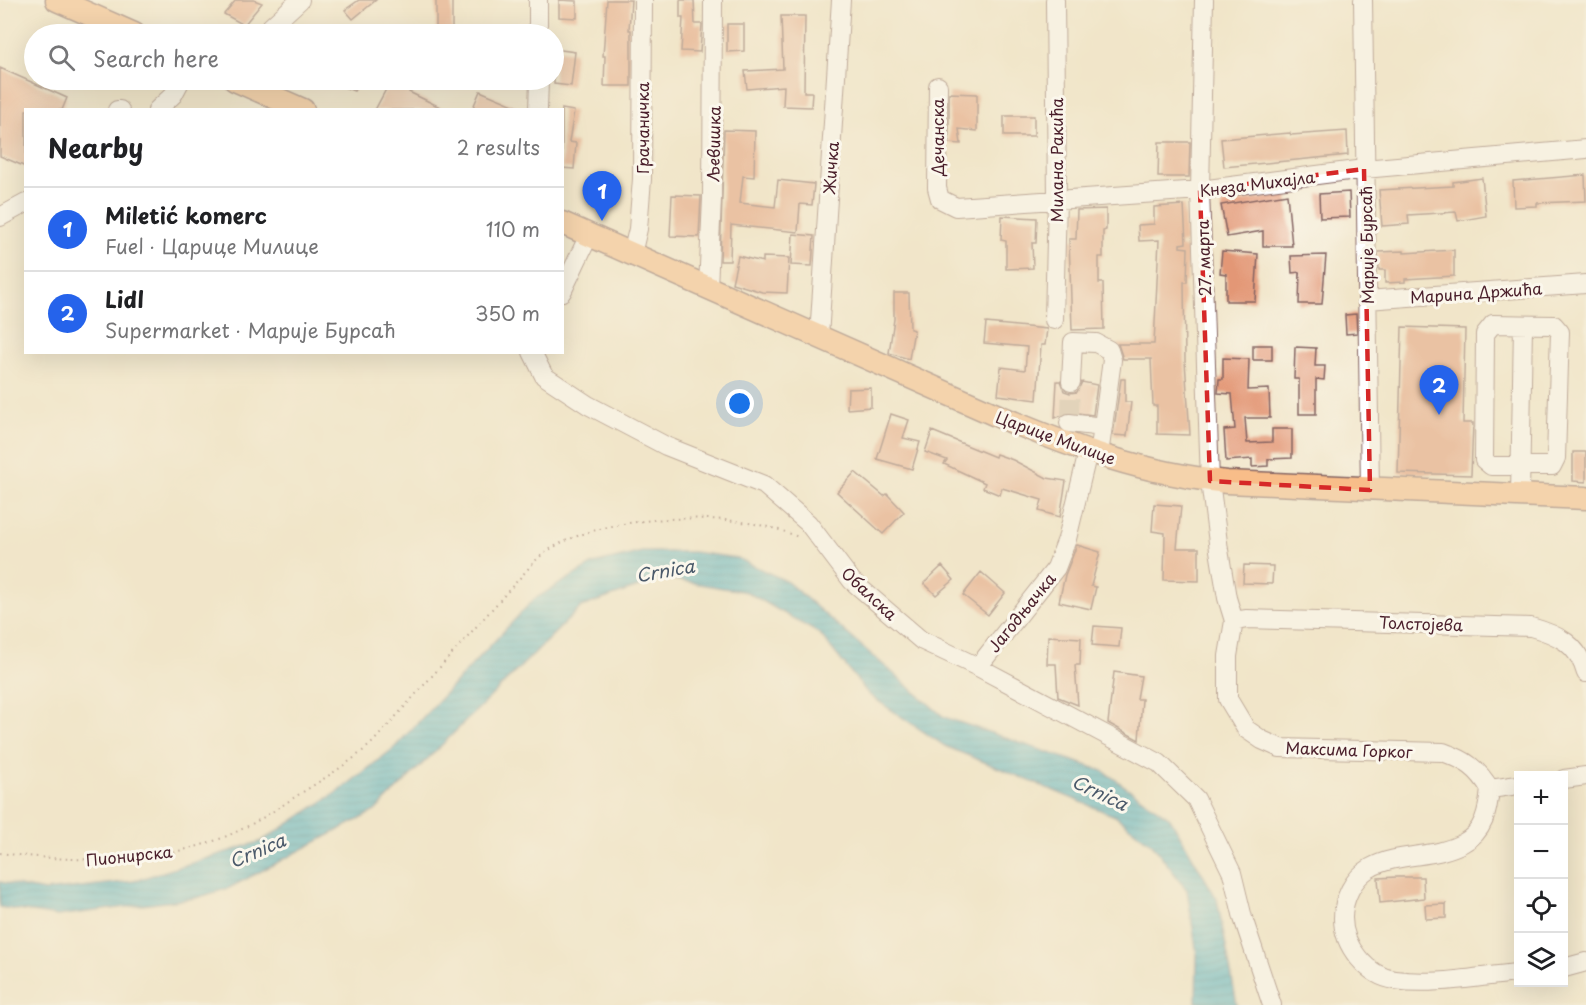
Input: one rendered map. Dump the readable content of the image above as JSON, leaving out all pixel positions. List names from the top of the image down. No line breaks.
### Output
{"streets":{"main road":["Царице Милице"],"street":["Грачаничка","Дечанска","Љевишка","Милана Ракића","Жичка","Кнеза Михајла","Марије Бурсаћ","27. марта","Марина Држића","Обалска","Јагодњачка","Толстојева","Максима Горког"],"path":["Пионирска"]},"crossings":[["Грачаничка","Царице Милице"],["Дечанска","Кнеза Михајла"],["Љевишка","Царице Милице"],["Милана Ракића","Кнеза Михајла"],["Жичка","Царице Милице"],["Кнеза Михајла","Марије Бурсаћ"],["Кнеза Михајла","27. марта"],["Марије Бурсаћ","Марина Држића"],["Марије Бурсаћ","Царице Милице"],["27. марта","Царице Милице"],["27. марта","Максима Горког"],["Царице Милице","Јагодњачка"],["Царице Милице","Максима Горког"],["Обалска","Јагодњачка"],["Обалска","Пионирска"],["Толстојева","Максима Горког"]],"water":["Crnica"],"page":{"search":"Search here","heading":["Nearby","2 results"],"pins":["1","2"],"list":[{"mark":"1","name":"Miletić komerc","note":"Fuel · Царице Милице","value":"110 m"},{"mark":"2","name":"Lidl","note":"Supermarket · Марије Бурсаћ","value":"350 m"}],"map_buttons":["+","−"]}}
